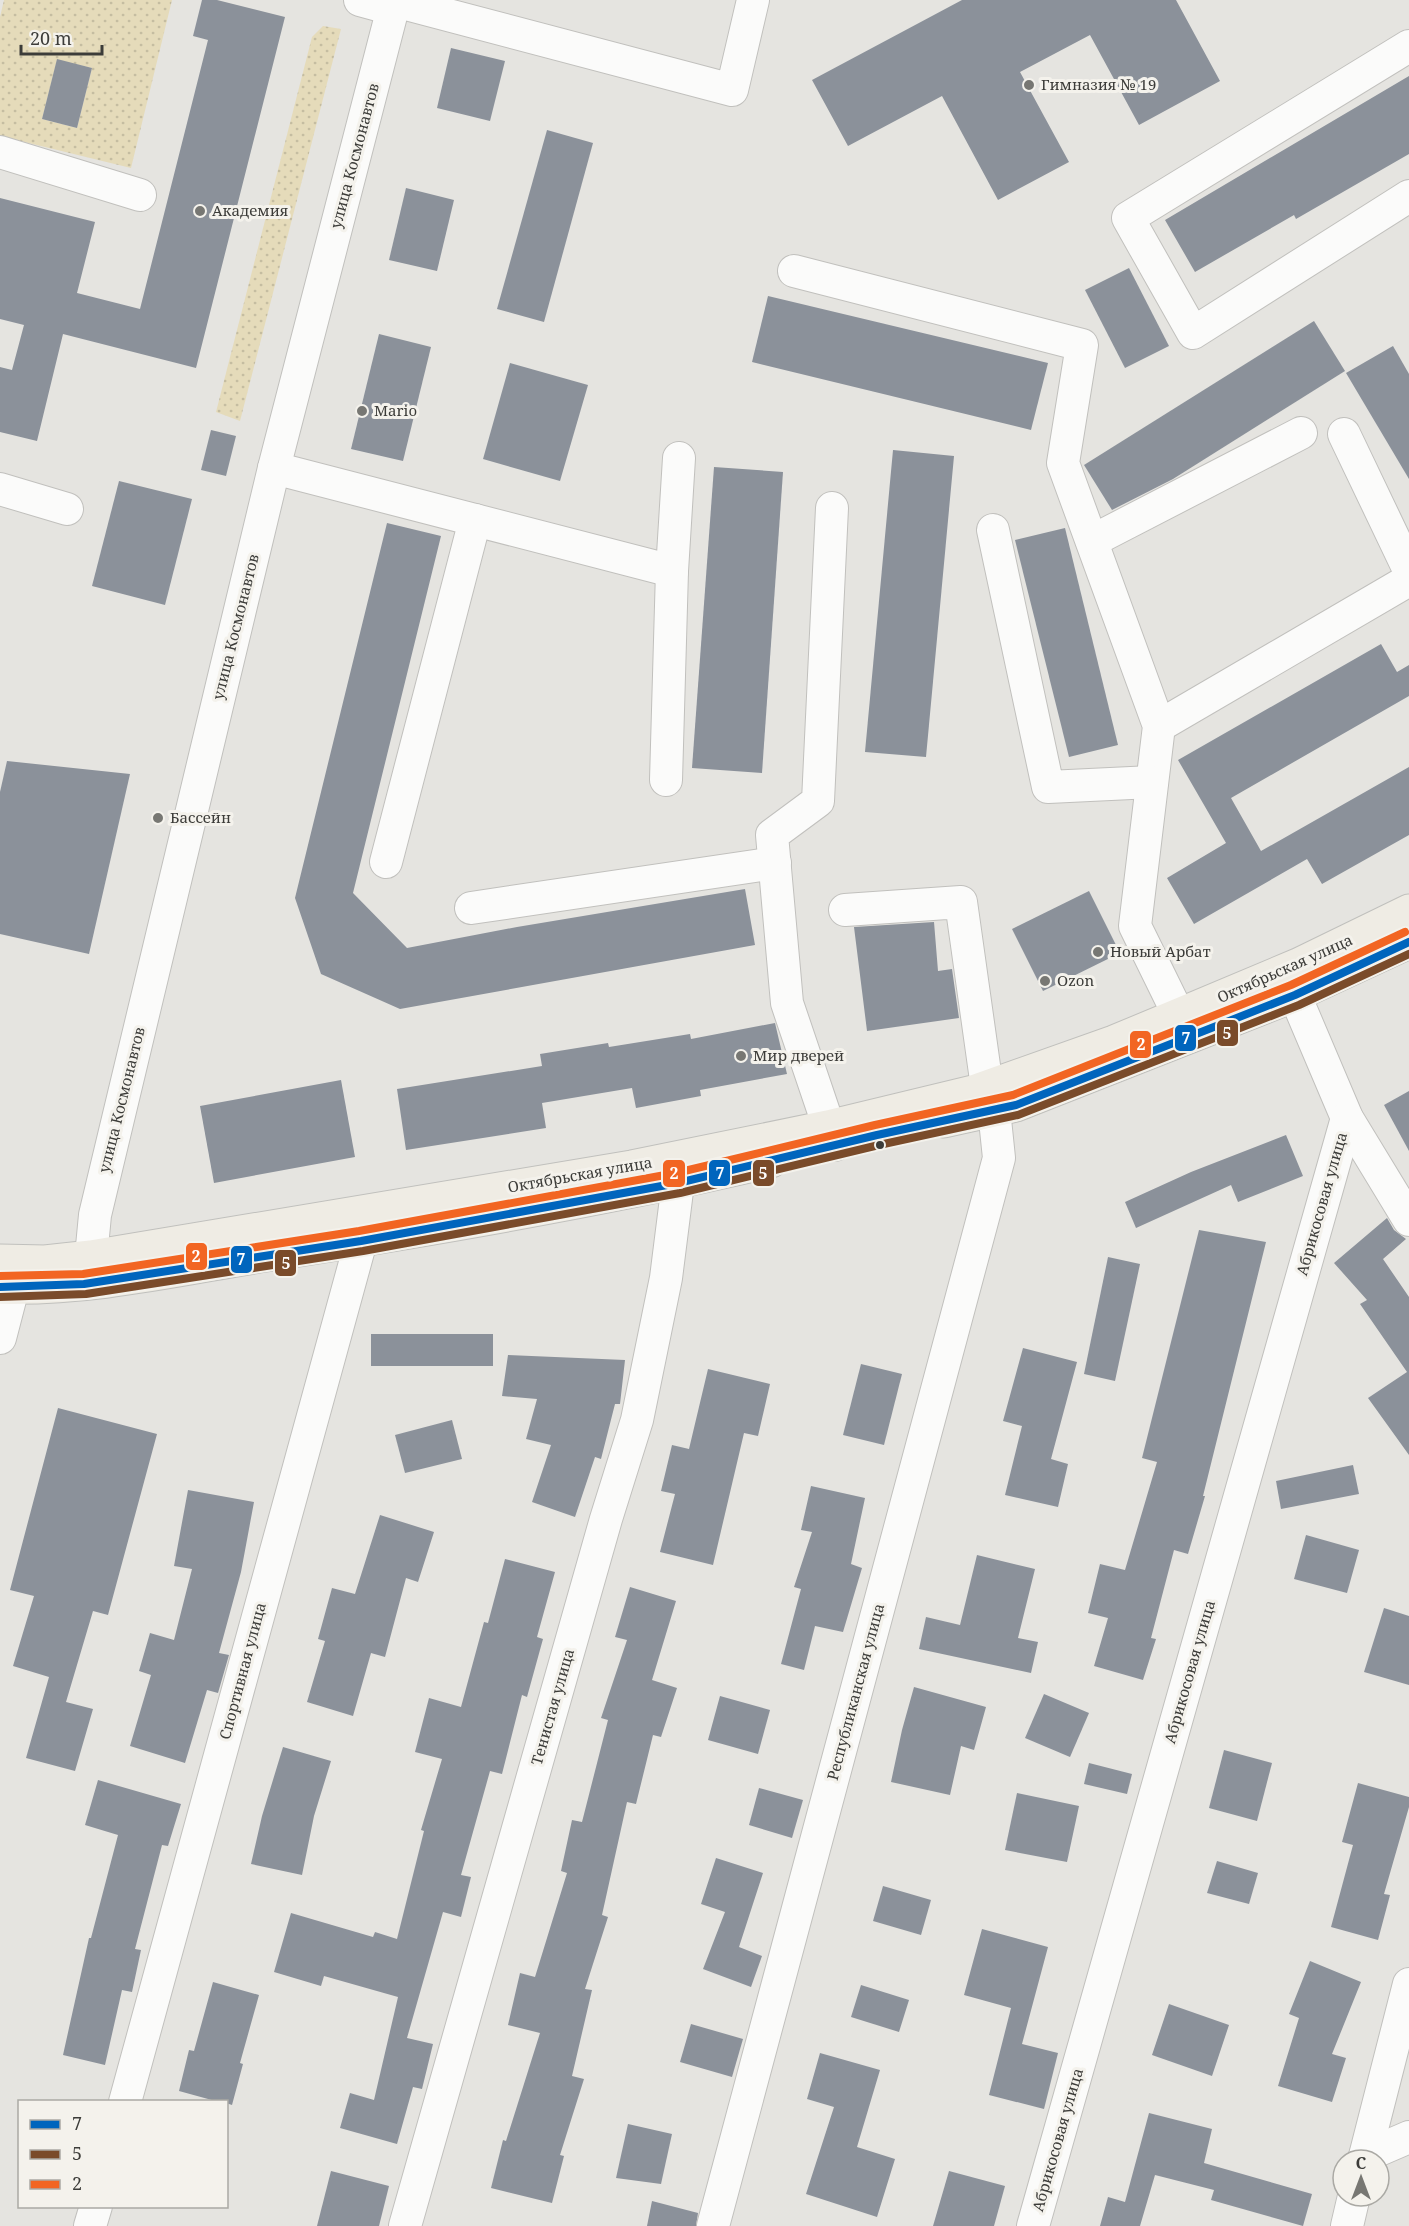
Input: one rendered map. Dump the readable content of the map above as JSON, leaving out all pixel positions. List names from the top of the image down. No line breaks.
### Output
{"streets":{"main road":["Октябрьская улица"],"street":["улица Космонавтов","Абрикосовая улица","Спортивная улица","Республиканская улица","Тенистая улица"]},"crossings":[["улица Космонавтов","Октябрьская улица"],["Октябрьская улица","Спортивная улица"],["Октябрьская улица","Республиканская улица"],["Октябрьская улица","Тенистая улица"]],"places":["Гимназия № 19","Академия","Mario","Бассейн","Новый Арбат","Ozon","Мир дверей"],"lines":["transit line 2","transit line 7","transit line 5"],"legend":["7","5","2"],"scale_bar":"20 m","north":"top"}
